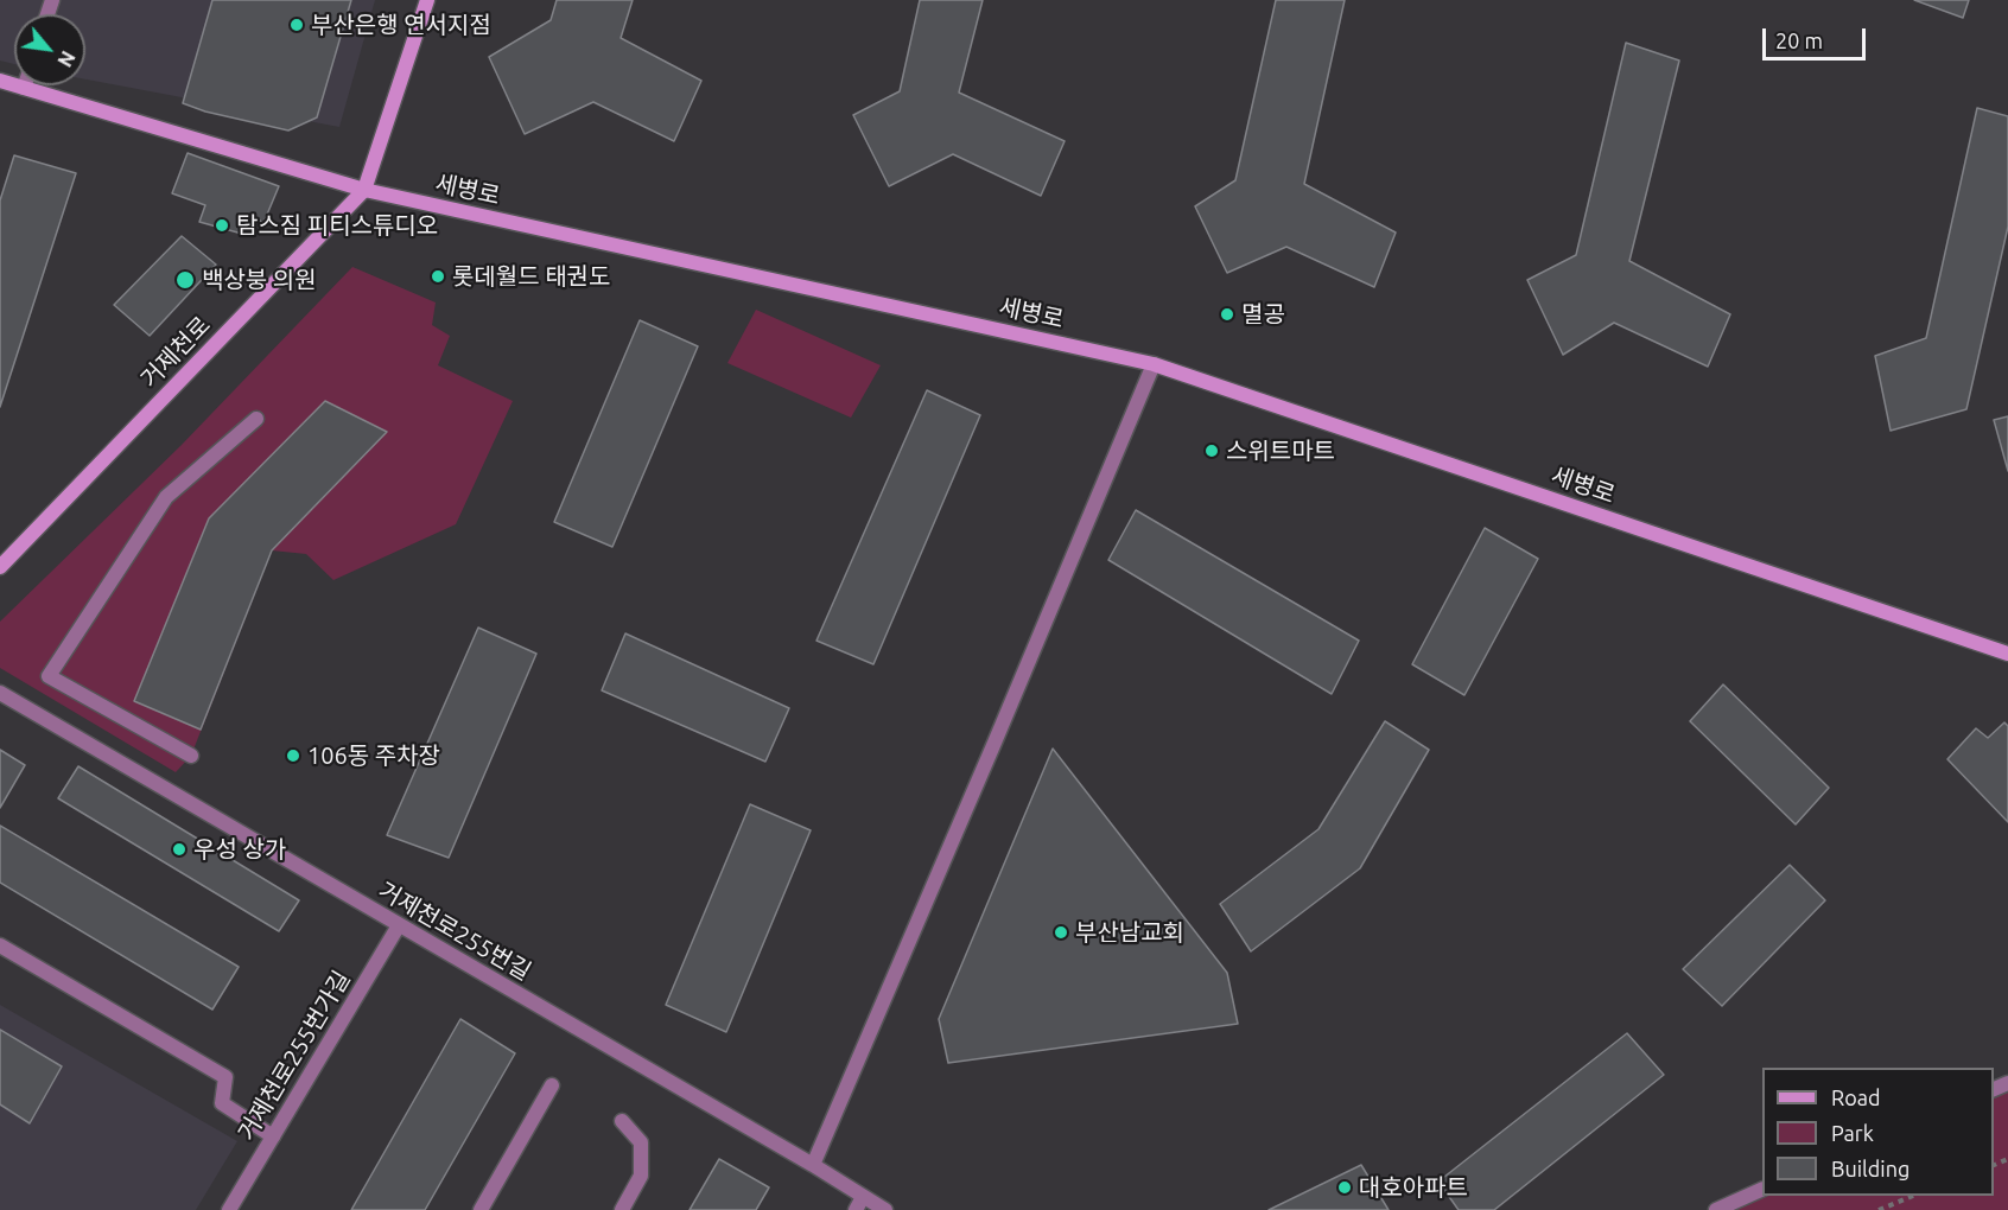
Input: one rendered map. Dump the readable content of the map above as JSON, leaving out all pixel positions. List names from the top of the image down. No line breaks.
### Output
{"streets":{"main road":["세병로","거제천로"],"street":["거제천로255번길","거제천로255번가길"]},"crossings":[["세병로","거제천로"],["거제천로255번길","거제천로255번가길"]],"places":["부산은행 연서지점","탐스짐 피티스튜디오","롯데월드 태권도","백상붕 의원","멸공","스위트마트","106동 주차장","우성 상가","부산남교회","대호아파트"],"legend":["Road","Park","Building"],"scale_bar":"20 m","north":"bottom right"}
